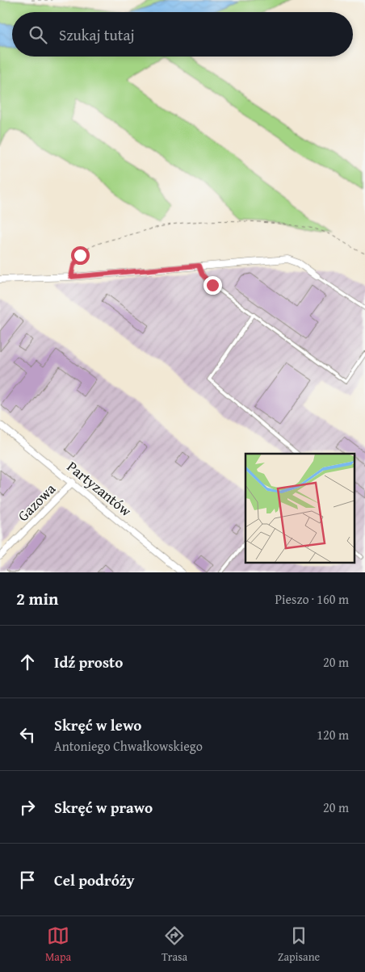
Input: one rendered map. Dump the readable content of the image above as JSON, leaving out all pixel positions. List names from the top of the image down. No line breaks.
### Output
{"streets":{"street":["Partyzantów","Gazowa"]},"crossings":[["Partyzantów","Gazowa"]],"page":{"search":"Szukaj tutaj","heading":["2 min","Pieszo · 160 m"],"list":[["Idź prosto","20 m"],["Skręć w lewo","Antoniego Chwałkowskiego","120 m"],["Skręć w prawo","20 m"],"Cel podróży"],"nav":["Mapa","Trasa","Zapisane"]}}
